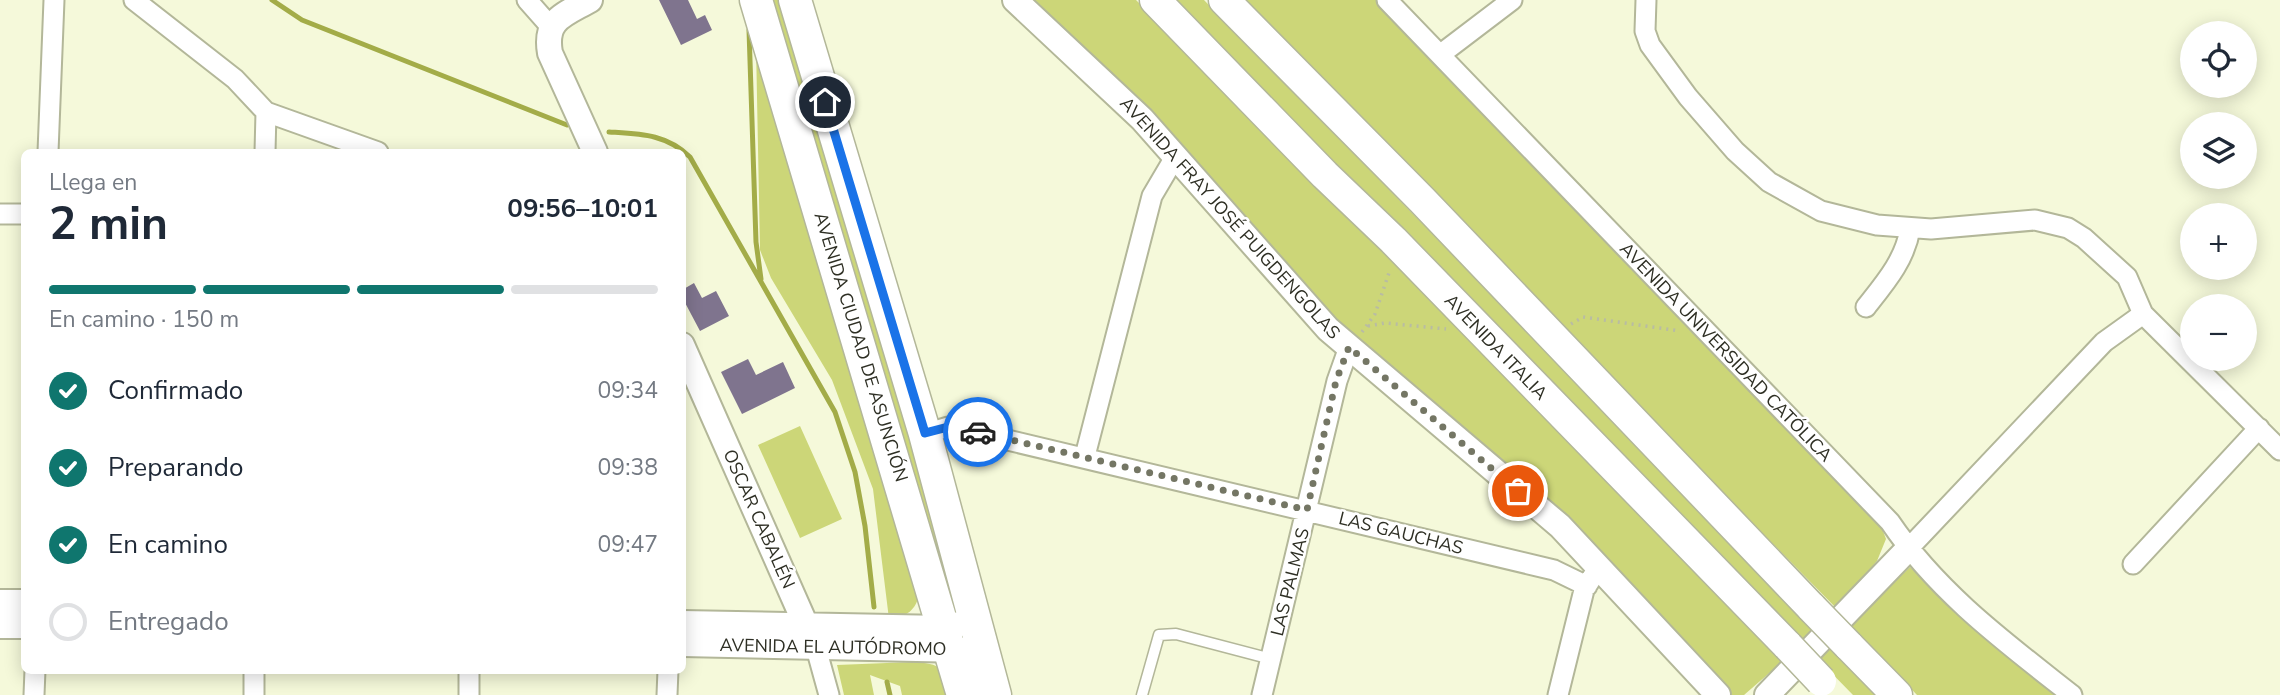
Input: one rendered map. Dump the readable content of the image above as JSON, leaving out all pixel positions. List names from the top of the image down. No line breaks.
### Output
{"streets":{"highway":["AVENIDA CIUDAD DE ASUNCIÓN"],"main road":["AVENIDA ITALIA"],"street":["AVENIDA FRAY JOSÉ PUIGDENGOLAS","AVENIDA UNIVERSIDAD CATÓLICA","OSCAR CABALÉN","LAS GAUCHAS","LAS PALMAS","AVENIDA EL AUTÓDROMO"]},"crossings":[["AVENIDA FRAY JOSÉ PUIGDENGOLAS","LAS GAUCHAS"],["AVENIDA FRAY JOSÉ PUIGDENGOLAS","LAS PALMAS"],["AVENIDA CIUDAD DE ASUNCIÓN","LAS GAUCHAS"],["AVENIDA CIUDAD DE ASUNCIÓN","AVENIDA EL AUTÓDROMO"],["OSCAR CABALÉN","AVENIDA EL AUTÓDROMO"],["LAS GAUCHAS","LAS PALMAS"]],"page":{"map_buttons":["+","−"],"heading":["2 min","Llega en","09:56–10:01"],"bar":"En camino · 150 m","list":[["Confirmado","09:34"],["Preparando","09:38"],["En camino","09:47"],"Entregado"]}}
